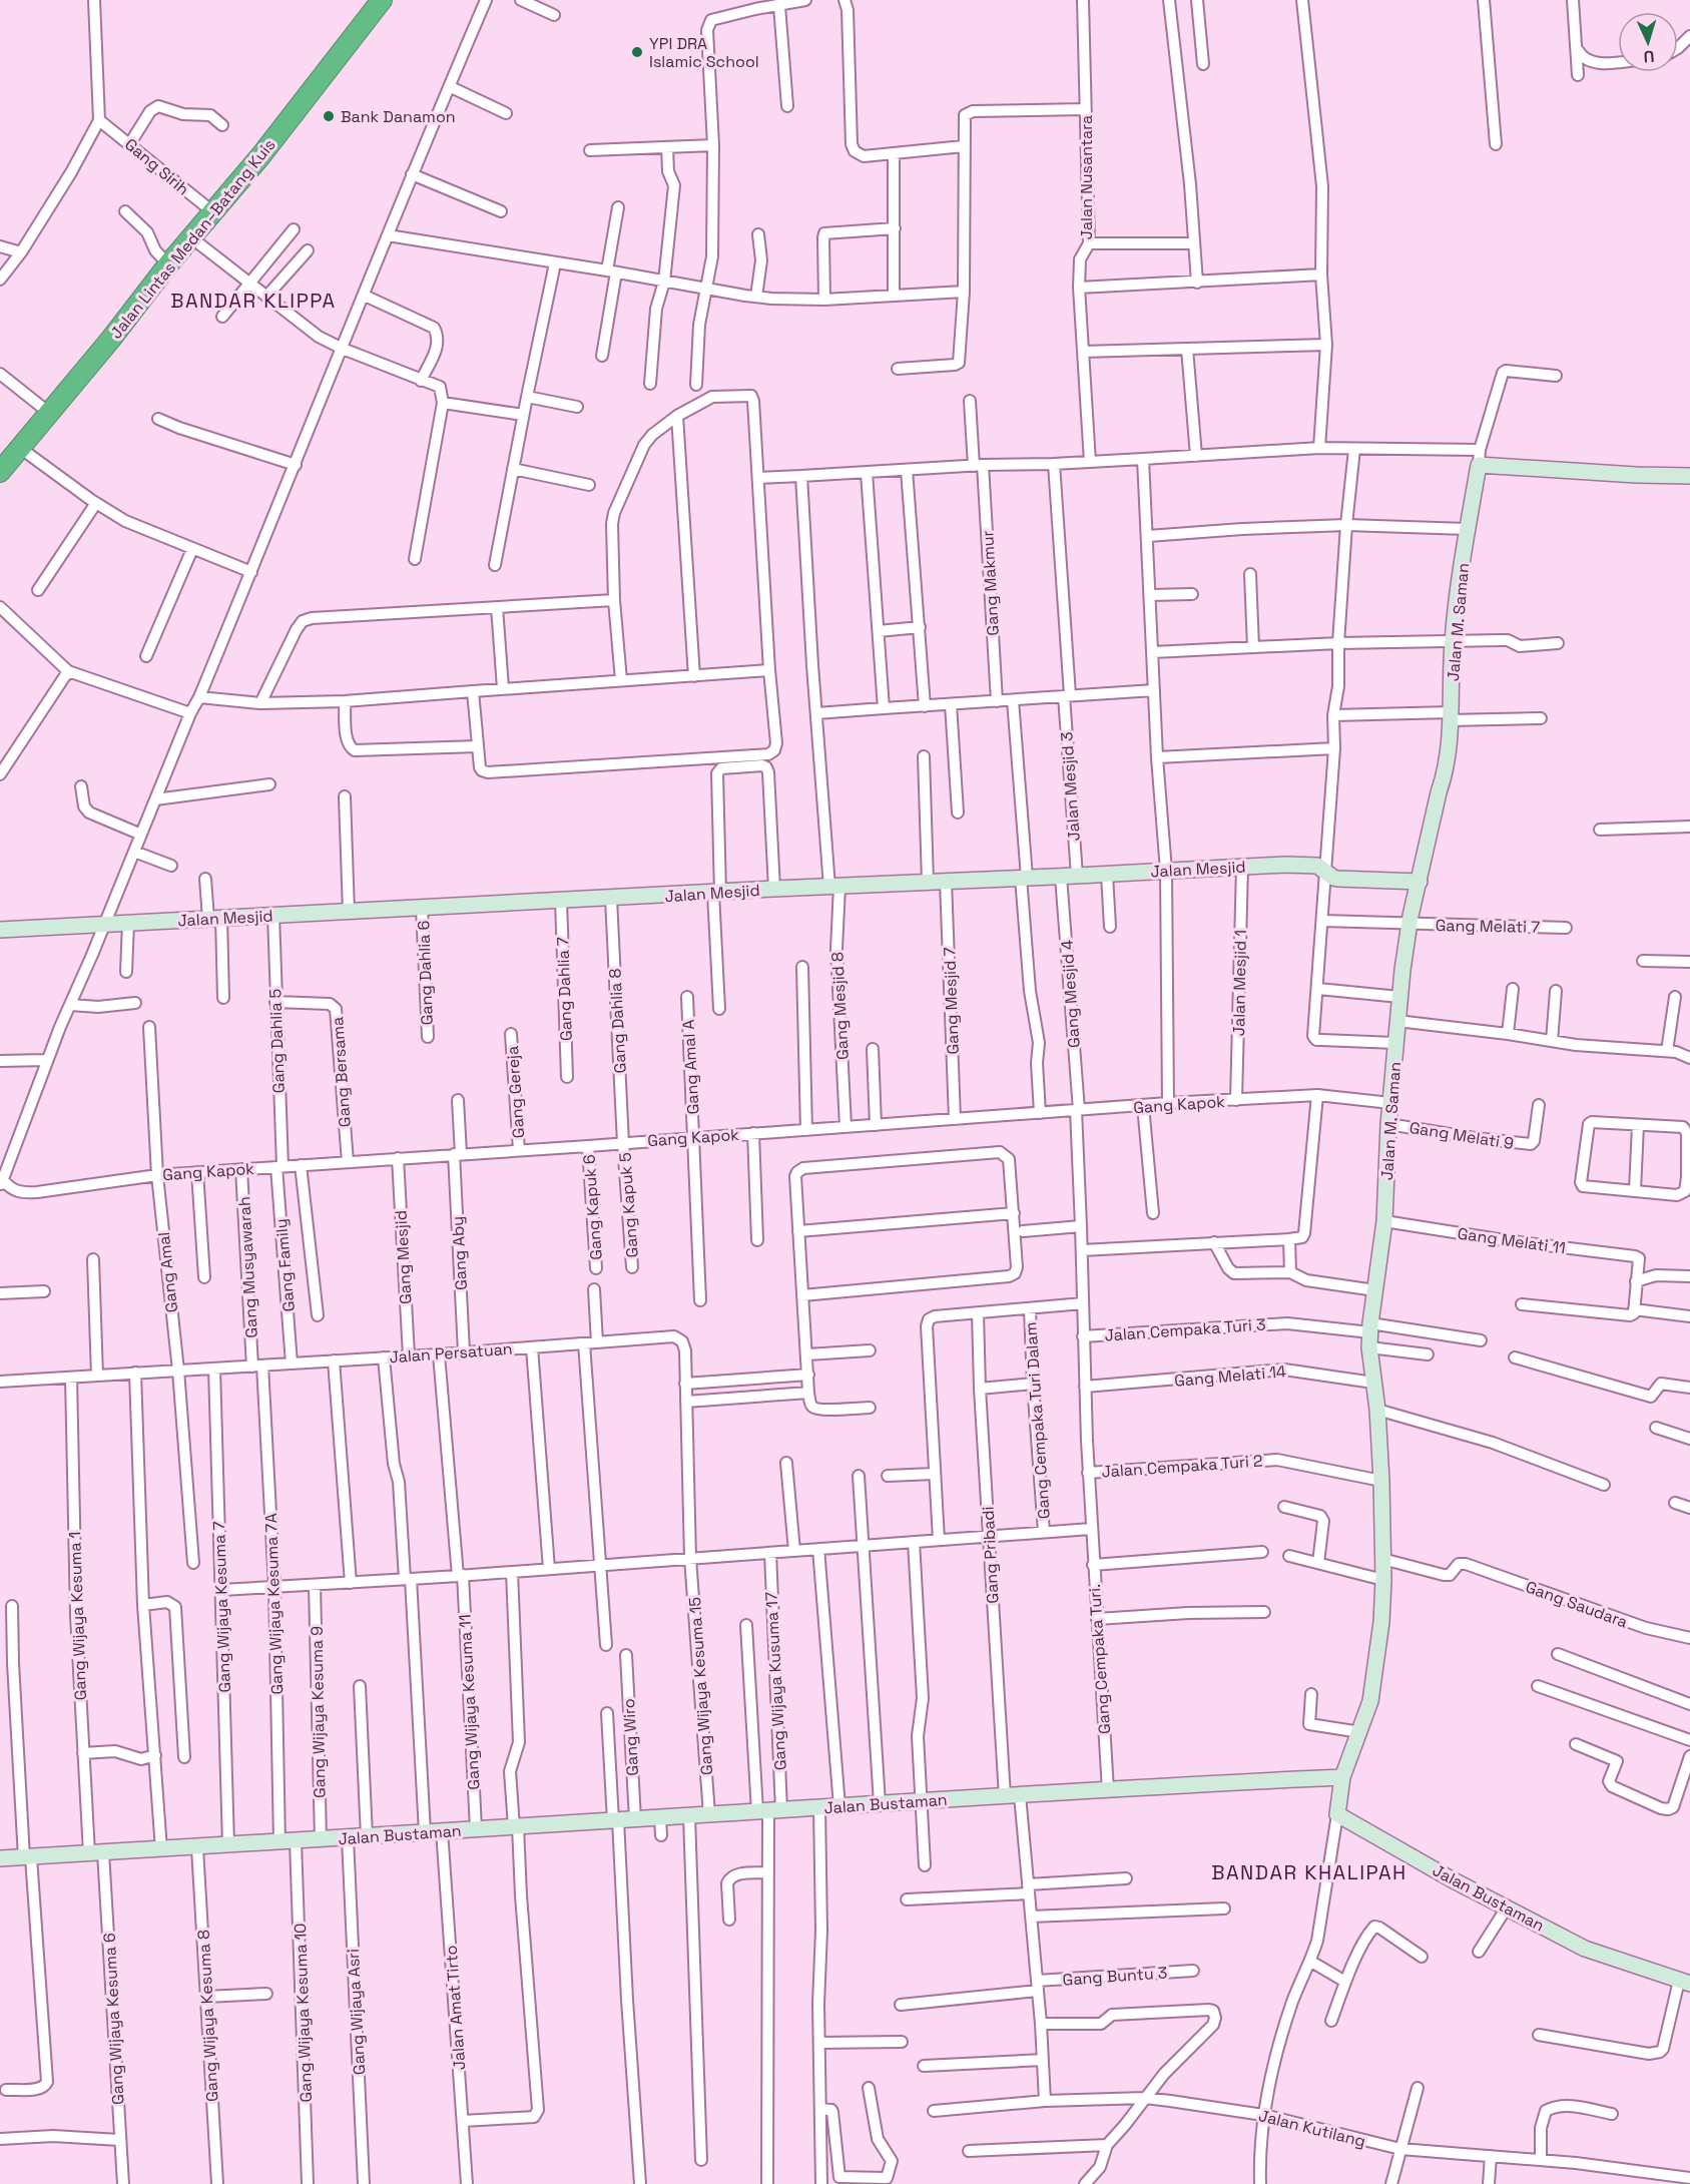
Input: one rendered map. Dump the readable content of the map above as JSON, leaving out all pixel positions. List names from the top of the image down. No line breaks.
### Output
{"streets":{"highway":["Jalan Lintas Medan–Batang Kuis"],"street":["Gang Sirih","Jalan Nusantara","Gang Makmur","Jalan M. Saman","Jalan Mesjid 3","Jalan Mesjid","Gang Melati 7","Gang Dahlia 6","Jalan Mesjid 1","Gang Dahlia 7","Gang Mesjid 4","Gang Mesjid 7","Gang Mesjid 8","Gang Dahlia 8","Gang Dahlia 5","Gang Amal A","Gang Bersama","Gang Gereja","Gang Kapok","Gang Melati 9","Gang Kapuk 5","Gang Kapuk 6","Gang Melati 11","Gang Aby","Gang Mesjid","Gang Family","Gang Musyawarah","Gang Amal","Jalan Cempaka Turi 3","Jalan Persatuan","Gang Melati 14","Gang Cempaka Turi Dalam","Jalan Cempaka Turi 2","Gang Pribadi","Gang Wijaya Kesuma 7A","Gang Saudara","Gang Wijaya Kesuma 7","Gang Wijaya Kesuma 1","Gang Cempaka Turi.","Gang Wijaya Kusuma 17","Gang Wijaya Kesuma 15","Gang Wijaya Kesuma 11","Gang Wijaya Kesuma 9","Gang Wiro","Jalan Bustaman","Gang Buntu 3","Jalan Amat Tirto","Gang Wijaya Asri","Gang Wijaya Kesuma 10","Gang Wijaya Kesuma 8","Gang Wijaya Kesuma 6","Jalan Kutilang"]},"crossings":[["Gang Sirih","Jalan Lintas Medan–Batang Kuis"],["Jalan M. Saman","Jalan Mesjid"],["Jalan M. Saman","Gang Melati 7"],["Jalan M. Saman","Gang Kapok"],["Jalan M. Saman","Gang Melati 9"],["Jalan M. Saman","Gang Melati 11"],["Jalan M. Saman","Jalan Cempaka Turi 3"],["Jalan M. Saman","Gang Melati 14"],["Jalan M. Saman","Jalan Cempaka Turi 2"],["Jalan M. Saman","Gang Saudara"],["Jalan M. Saman","Jalan Bustaman"],["Jalan Mesjid 3","Jalan Mesjid"],["Jalan Mesjid 3","Gang Mesjid 4"],["Jalan Mesjid","Gang Dahlia 6"],["Jalan Mesjid","Jalan Mesjid 1"],["Jalan Mesjid","Gang Dahlia 7"],["Jalan Mesjid","Gang Mesjid 4"],["Jalan Mesjid","Gang Mesjid 7"],["Jalan Mesjid","Gang Mesjid 8"],["Jalan Mesjid","Gang Dahlia 8"],["Jalan Mesjid","Gang Dahlia 5"],["Jalan Mesjid 1","Gang Kapok"],["Gang Mesjid 4","Gang Kapok"],["Gang Mesjid 4","Gang Cempaka Turi."],["Gang Mesjid 7","Gang Kapok"],["Gang Mesjid 8","Gang Kapok"],["Gang Dahlia 8","Gang Kapok"],["Gang Dahlia 8","Gang Kapuk 5"],["Gang Dahlia 5","Gang Bersama"],["Gang Dahlia 5","Gang Kapok"],["Gang Dahlia 5","Gang Family"],["Gang Amal A","Gang Kapok"],["Gang Bersama","Gang Kapok"],["Gang Gereja","Gang Kapok"],["Gang Kapok","Gang Kapuk 5"],["Gang Kapok","Gang Kapuk 6"],["Gang Kapok","Gang Aby"],["Gang Kapok","Gang Mesjid"],["Gang Kapok","Gang Family"],["Gang Kapok","Gang Musyawarah"],["Gang Kapok","Gang Amal"],["Gang Aby","Jalan Persatuan"],["Gang Mesjid","Jalan Persatuan"],["Gang Family","Jalan Persatuan"],["Gang Musyawarah","Jalan Persatuan"],["Gang Musyawarah","Gang Wijaya Kesuma 7A"],["Gang Amal","Jalan Persatuan"],["Jalan Cempaka Turi 3","Gang Cempaka Turi."],["Jalan Persatuan","Gang Wijaya Kesuma 7A"],["Jalan Persatuan","Gang Wijaya Kesuma 7"],["Jalan Persatuan","Gang Wijaya Kesuma 1"],["Jalan Persatuan","Gang Wijaya Kesuma 15"],["Jalan Persatuan","Gang Wijaya Kesuma 11"],["Gang Melati 14","Gang Cempaka Turi."],["Jalan Cempaka Turi 2","Gang Cempaka Turi."],["Gang Pribadi","Jalan Bustaman"],["Gang Pribadi","Gang Buntu 3"],["Gang Pribadi","Jalan Kutilang"],["Gang Wijaya Kesuma 7A","Jalan Bustaman"],["Gang Wijaya Kesuma 7","Jalan Bustaman"],["Gang Wijaya Kesuma 1","Jalan Bustaman"],["Gang Wijaya Kesuma 1","Gang Wijaya Kesuma 6"],["Gang Cempaka Turi.","Jalan Bustaman"],["Gang Wijaya Kusuma 17","Jalan Bustaman"],["Gang Wijaya Kesuma 15","Jalan Bustaman"],["Gang Wijaya Kesuma 11","Jalan Bustaman"],["Gang Wijaya Kesuma 9","Jalan Bustaman"],["Gang Wiro","Jalan Bustaman"],["Jalan Bustaman","Jalan Amat Tirto"],["Jalan Bustaman","Gang Wijaya Asri"],["Jalan Bustaman","Gang Wijaya Kesuma 10"],["Jalan Bustaman","Gang Wijaya Kesuma 8"],["Jalan Bustaman","Gang Wijaya Kesuma 6"]],"districts":["BANDAR KLIPPA","BANDAR KHALIPAH"],"places":["YPI DRA Islamic School","Bank Danamon"],"north":"bottom"}
